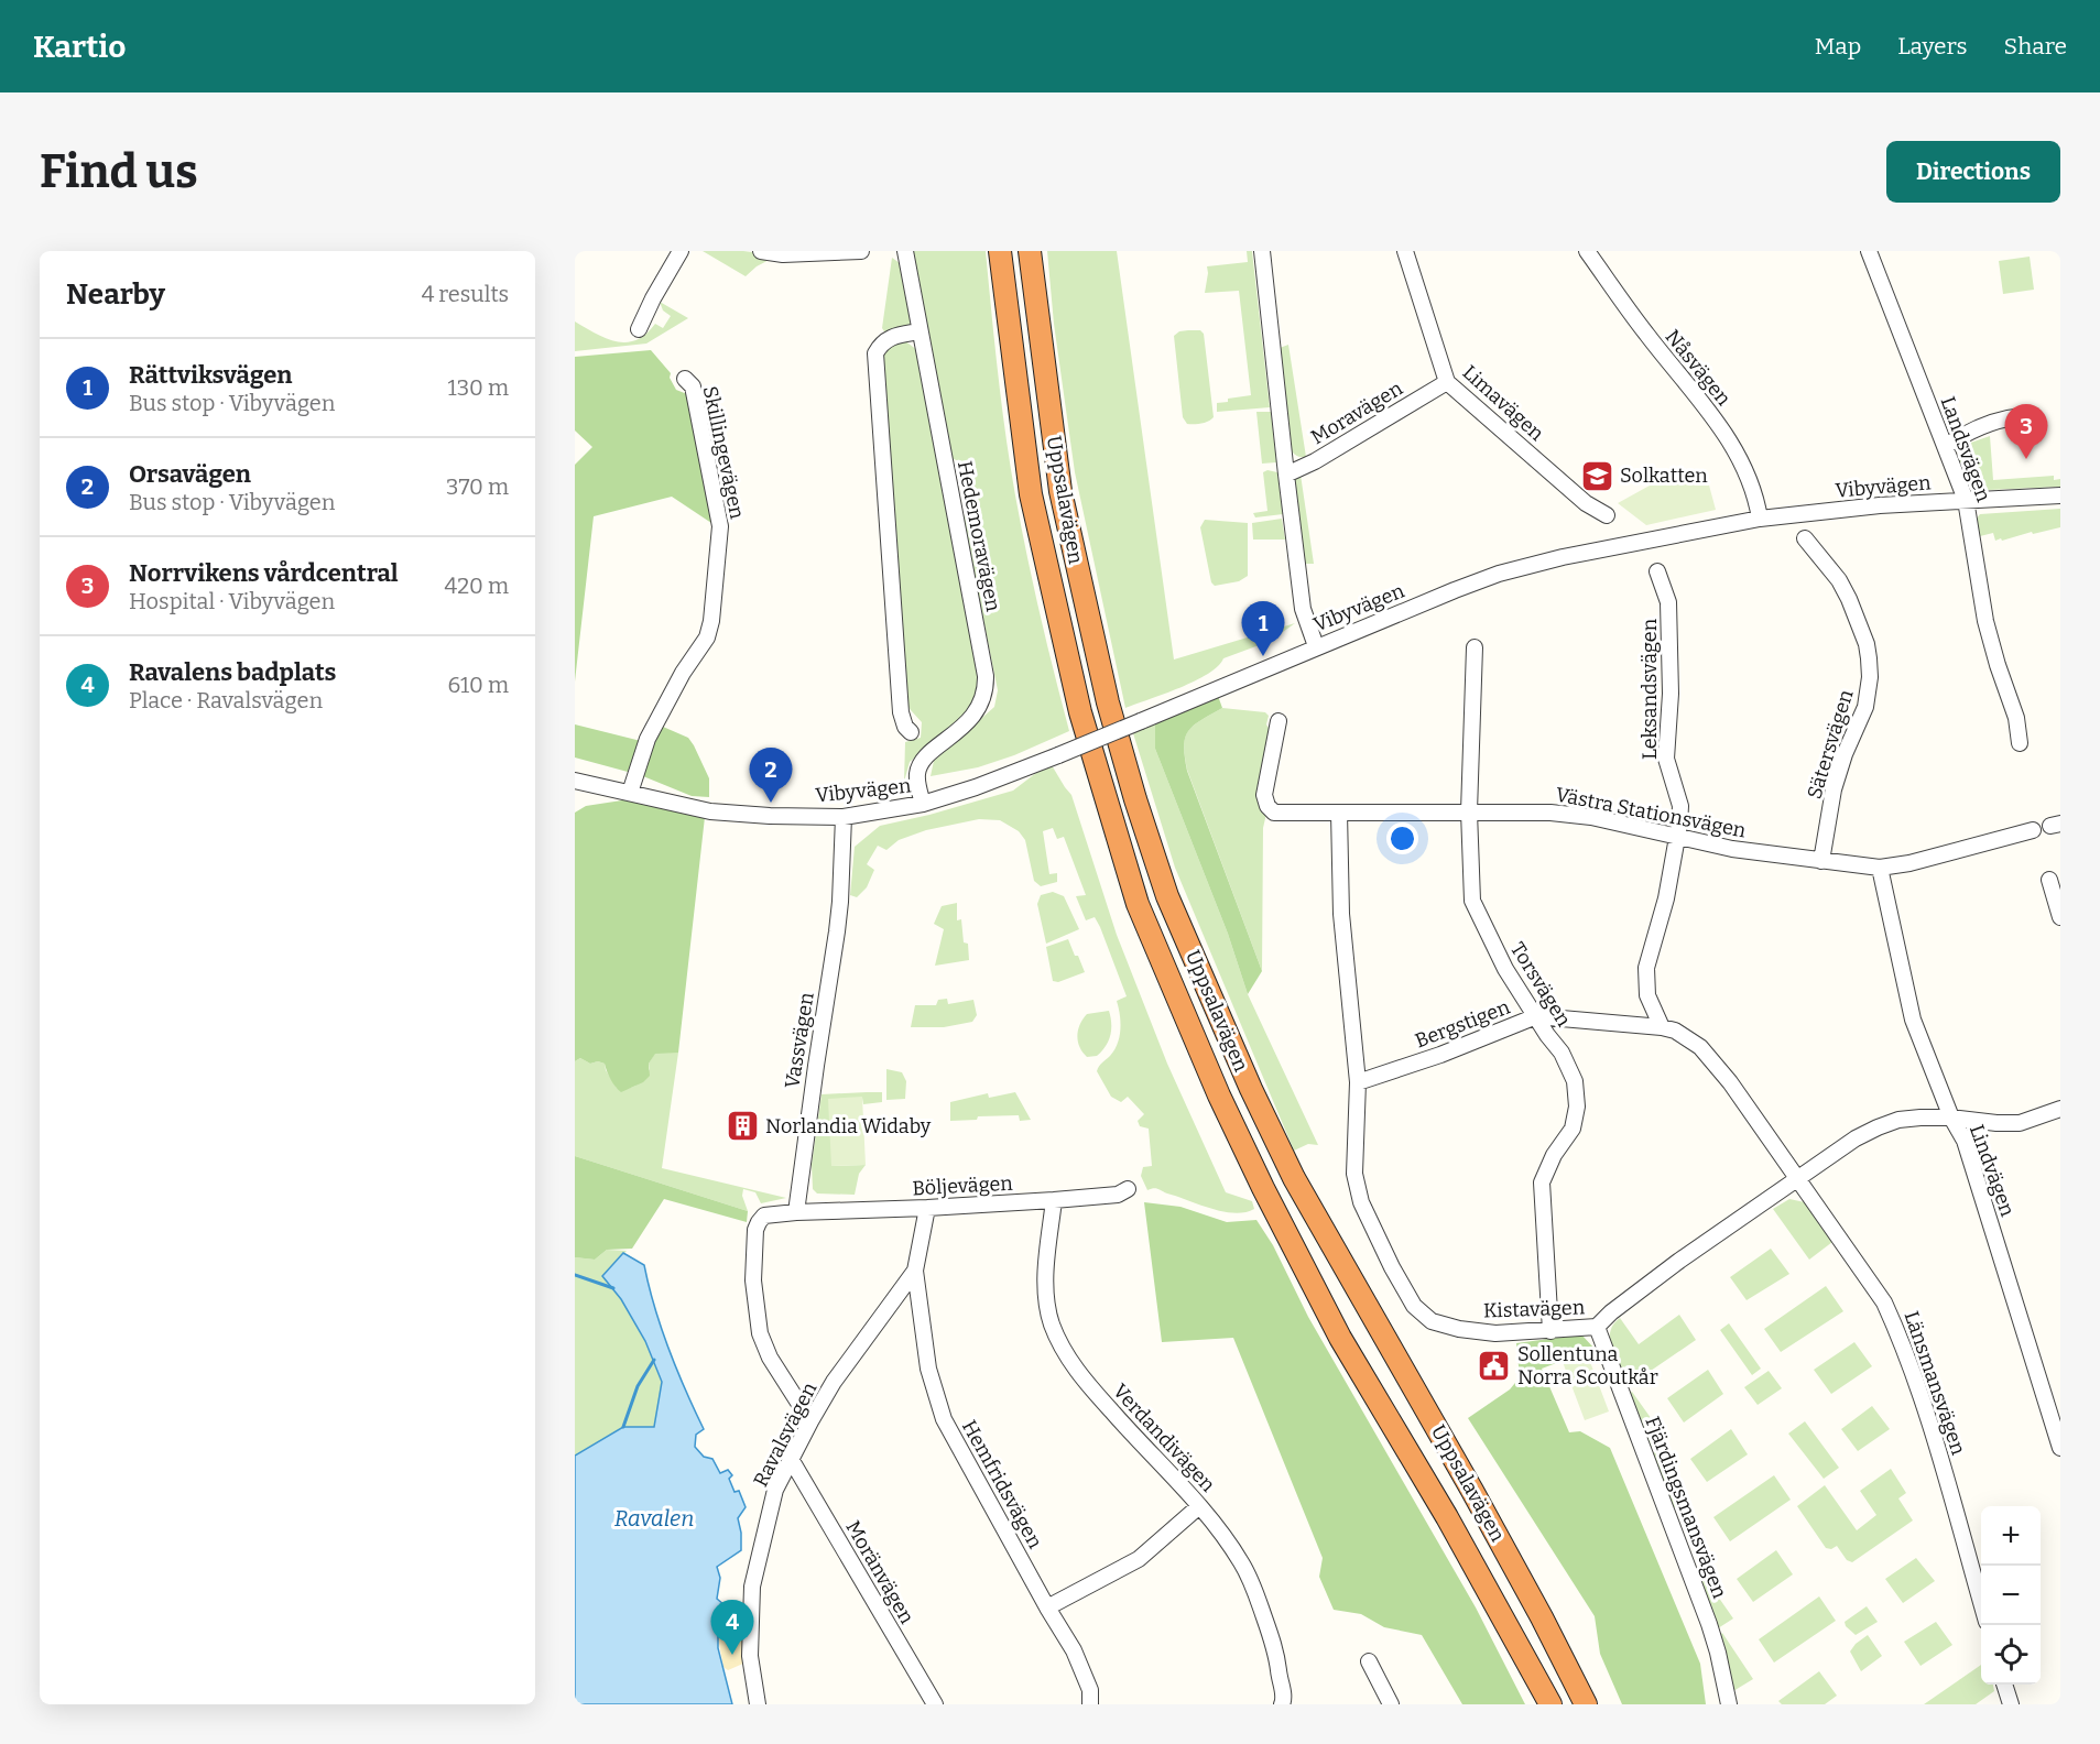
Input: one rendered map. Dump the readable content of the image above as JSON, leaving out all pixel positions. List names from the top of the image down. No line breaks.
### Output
{"streets":{"highway":["Uppsalavägen"],"street":["Nåsvägen","Limavägen","Moravägen","Landsvägen","Skillingevägen","Vibyvägen","Hedemoravägen","Leksandsvägen","Sätersvägen","Västra Stationsvägen","Torsvägen","Bergstigen","Vassvägen","Lindvägen","Böljevägen","Kistavägen","Länsmansvägen","Ravalsvägen","Verdandivägen","Hemfridsvägen","Fjärdingsmansvägen","Moränvägen"]},"crossings":[["Nåsvägen","Vibyvägen"],["Limavägen","Moravägen"],["Landsvägen","Vibyvägen"],["Skillingevägen","Vibyvägen"],["Vibyvägen","Hedemoravägen"],["Vibyvägen","Vassvägen"],["Leksandsvägen","Västra Stationsvägen"],["Leksandsvägen","Bergstigen"],["Sätersvägen","Västra Stationsvägen"],["Västra Stationsvägen","Torsvägen"],["Västra Stationsvägen","Lindvägen"],["Västra Stationsvägen","Kistavägen"],["Torsvägen","Bergstigen"],["Torsvägen","Kistavägen"],["Bergstigen","Kistavägen"],["Vassvägen","Böljevägen"],["Lindvägen","Kistavägen"],["Böljevägen","Ravalsvägen"],["Böljevägen","Verdandivägen"],["Kistavägen","Länsmansvägen"],["Kistavägen","Fjärdingsmansvägen"],["Ravalsvägen","Hemfridsvägen"],["Ravalsvägen","Moränvägen"]],"water":["Ravalen"],"places":{"school or university":["Solkatten"],"building":["Norlandia Widaby"],"public building":["Sollentuna Norra Scoutkår"]},"page":{"header":"Kartio","nav":["Map","Layers","Share"],"buttons":"Directions","title":"Find us","heading":["Nearby","4 results"],"list":[{"mark":"1","name":"Rättviksvägen","note":"Bus stop · Vibyvägen","value":"130 m"},{"mark":"2","name":"Orsavägen","note":"Bus stop · Vibyvägen","value":"370 m"},{"mark":"3","name":"Norrvikens vårdcentral","note":"Hospital · Vibyvägen","value":"420 m"},{"mark":"4","name":"Ravalens badplats","note":"Place · Ravalsvägen","value":"610 m"}],"pins":["3","1","2","4"],"map_buttons":["+","−"]}}
